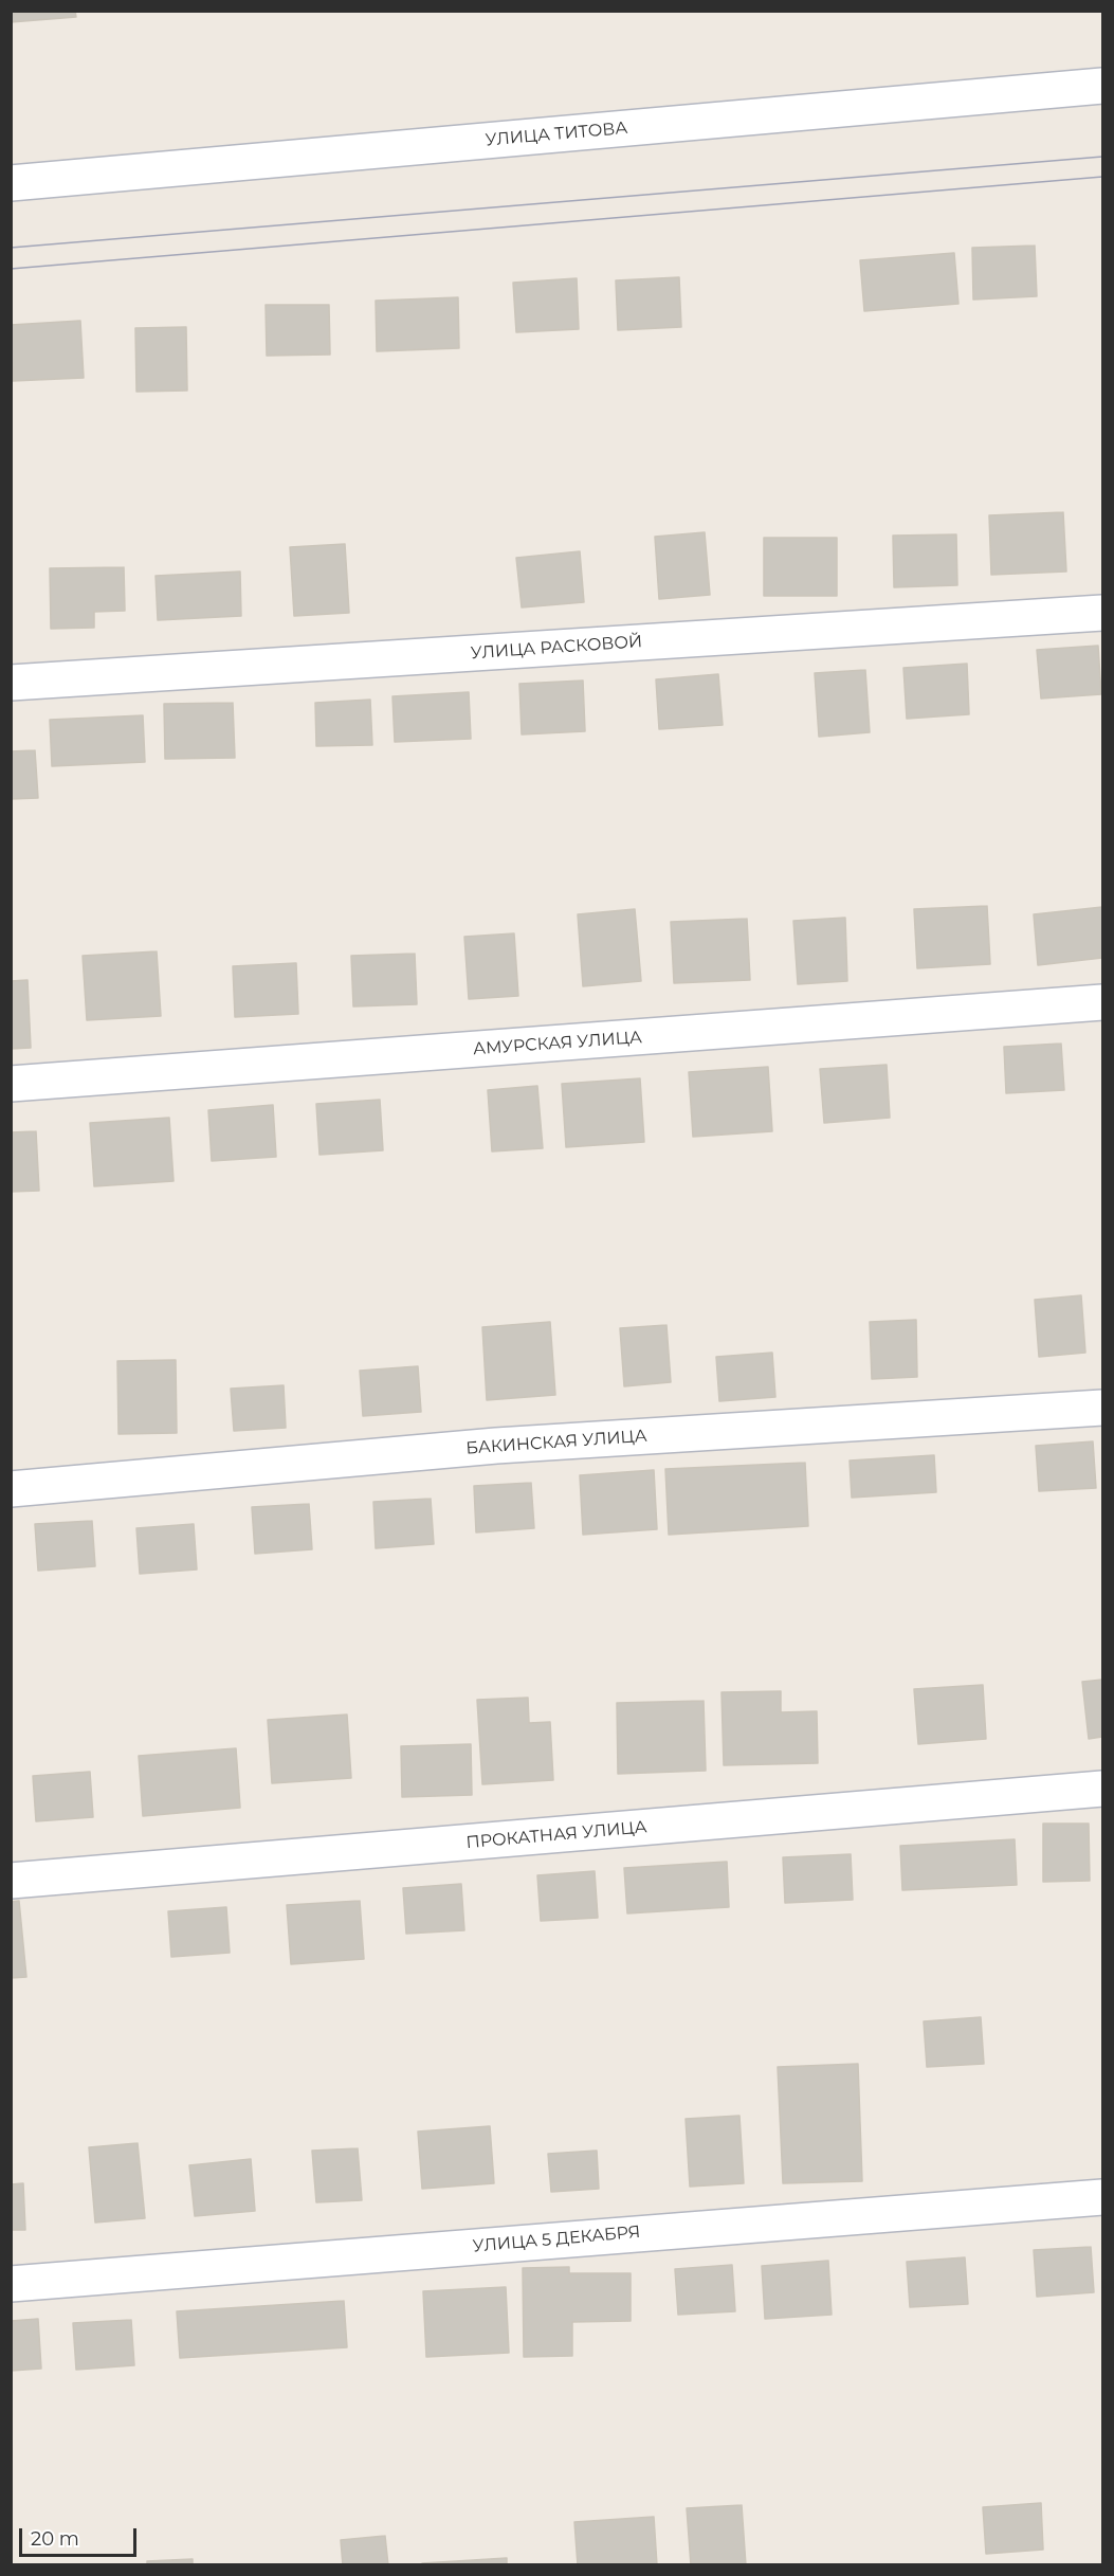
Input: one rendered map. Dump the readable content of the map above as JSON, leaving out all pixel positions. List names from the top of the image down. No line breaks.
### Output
{"streets":{"street":["УЛИЦА ТИТОВА","УЛИЦА РАСКОВОЙ","АМУРСКАЯ УЛИЦА","БАКИНСКАЯ УЛИЦА","ПРОКАТНАЯ УЛИЦА","УЛИЦА 5 ДЕКАБРЯ"]},"scale_bar":"20 m"}
